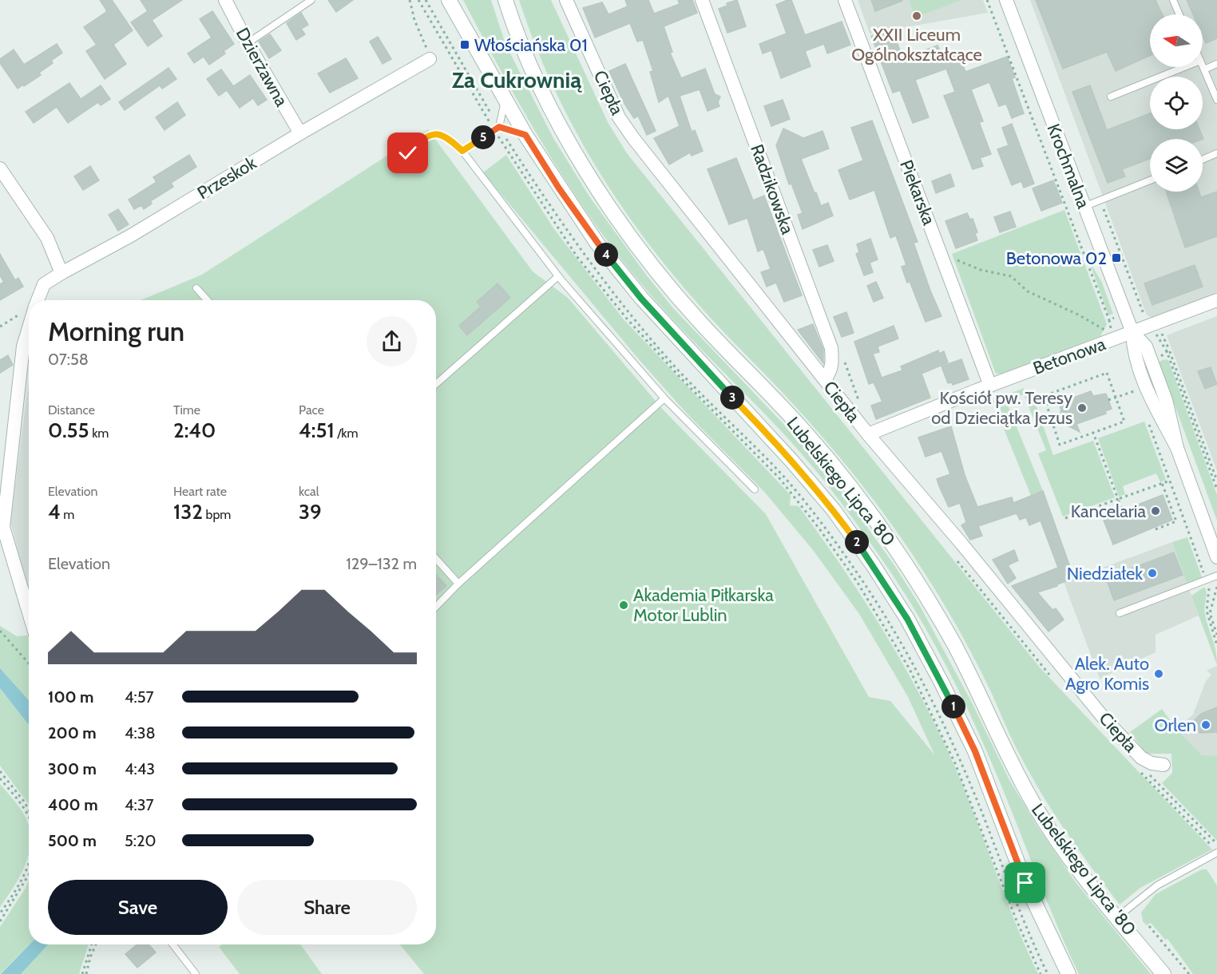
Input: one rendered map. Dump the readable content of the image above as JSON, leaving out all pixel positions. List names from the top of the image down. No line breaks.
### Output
{"streets":{"main road":["Lubelskiego Lipca '80"],"street":["Dzierżawna","Ciepła","Krochmalna","Przeskok","Radzikowska","Piekarska","Betonowa"]},"crossings":[["Dzierżawna","Przeskok"],["Ciepła","Radzikowska"],["Ciepła","Betonowa"],["Krochmalna","Betonowa"],["Piekarska","Betonowa"]],"districts":["Za Cukrownią"],"places":{"other":["XXII Liceum Ogólnokształcące","Kościół pw. Teresy od Dzieciątka Jezus","Kancelaria","Niedziałek","Akademia Piłkarska Motor Lublin","Alek. Auto Agro Komis","Orlen"],"transit":["Włościańska 01","Betonowa 02"]},"north":"left","page":{"pins":["5","4","3","2","1"],"heading":["Morning run","07:58"],"stats":[["Distance","0.55 km"],["Time","2:40"],["Pace","4:51 /km"],["Elevation","4 m"],["Heart rate","132 bpm"],["kcal","39"]],"chart":["Elevation","129–132 m"],"list":[{"name":"100 m","note":"4:57"},{"name":"200 m","note":"4:38"},{"name":"300 m","note":"4:43"},{"name":"400 m","note":"4:37"},{"name":"500 m","note":"5:20"}],"buttons":["Save","Share"]}}
